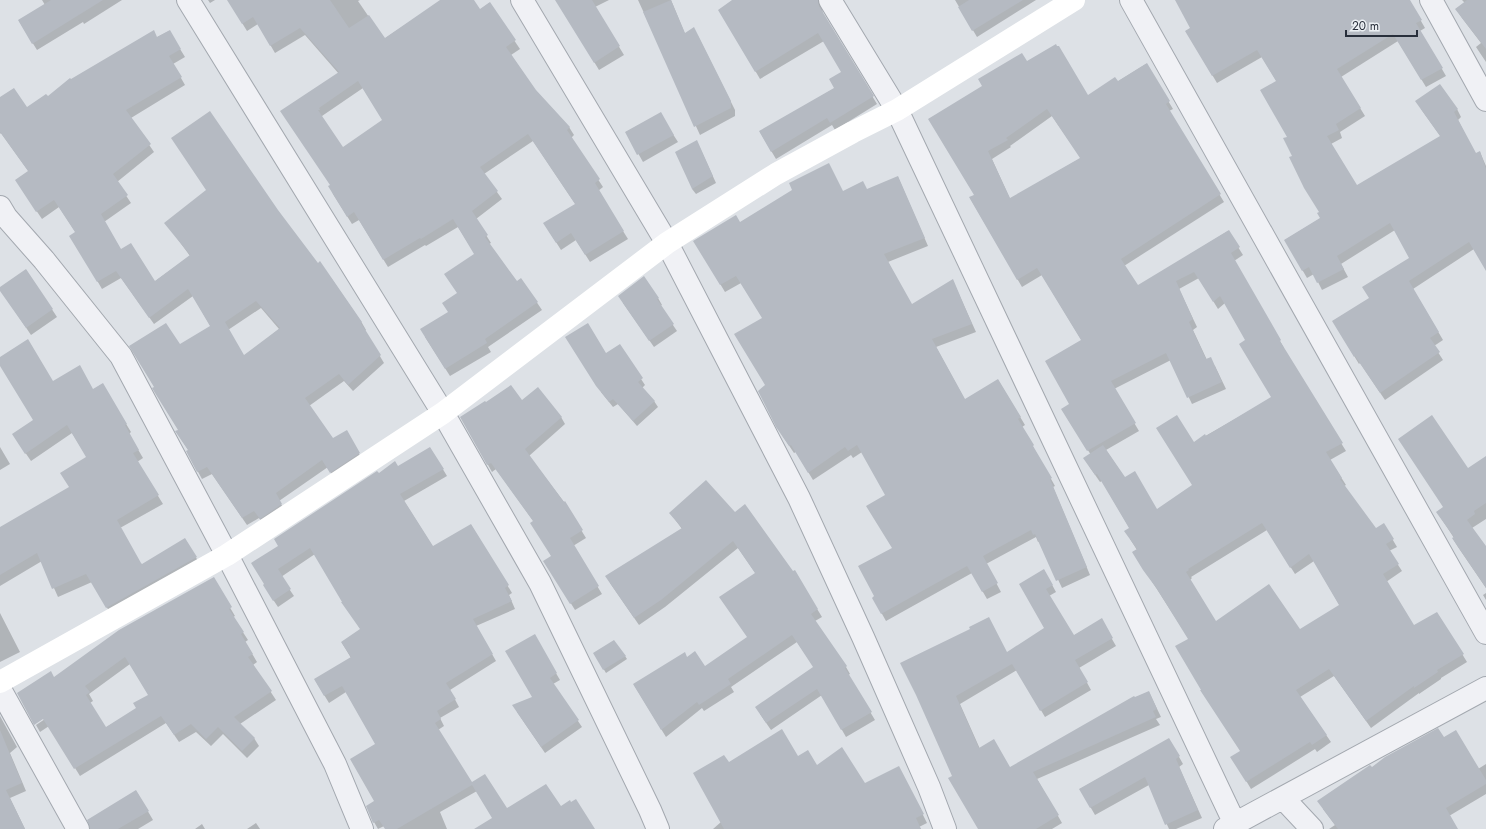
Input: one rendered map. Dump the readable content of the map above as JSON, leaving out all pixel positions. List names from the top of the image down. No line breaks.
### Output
{"scale_bar":"20 m"}
